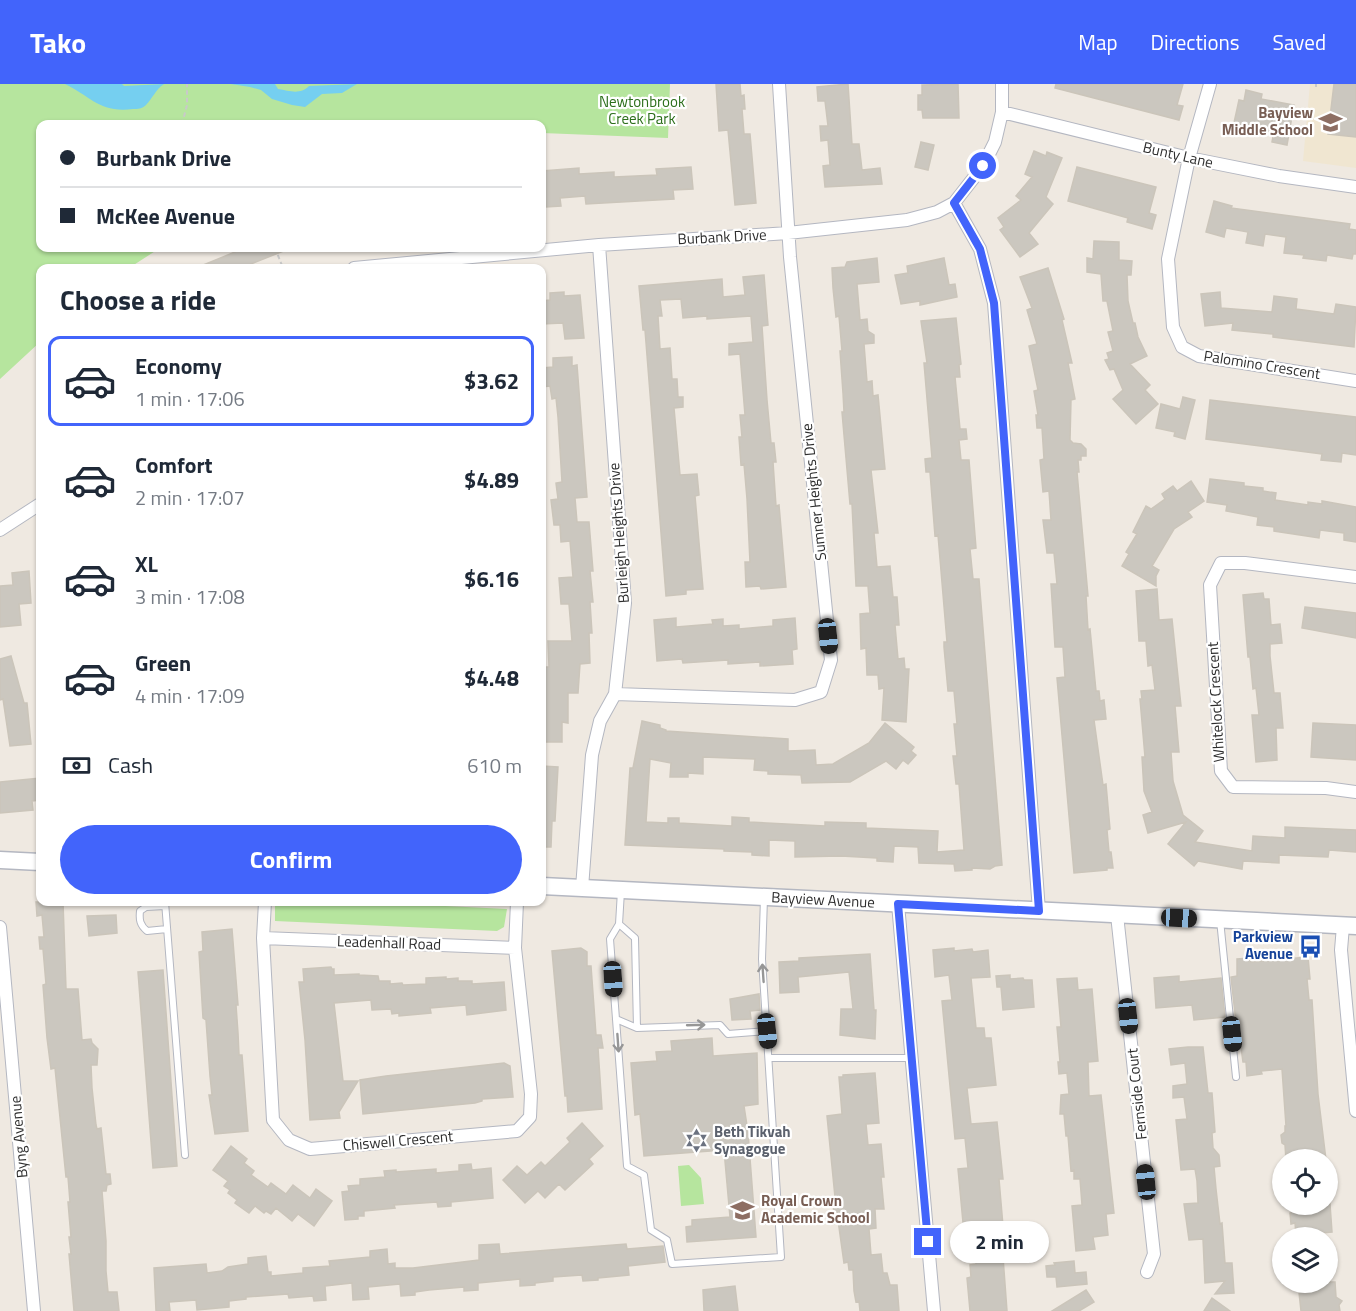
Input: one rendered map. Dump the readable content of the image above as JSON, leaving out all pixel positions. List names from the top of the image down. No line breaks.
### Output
{"streets":{"main road":["Bayview Avenue"],"street":["Bunty Lane","Burbank Drive","Palomino Crescent","Sumner Heights Drive","Burleigh Heights Drive","Whitelock Crescent","Leadenhall Road","Fernside Court","Byng Avenue","Chiswell Crescent"]},"crossings":[["Bunty Lane","Burbank Drive"],["Bunty Lane","Palomino Crescent"],["Burbank Drive","Sumner Heights Drive"],["Burbank Drive","Burleigh Heights Drive"],["Sumner Heights Drive","Burleigh Heights Drive"],["Burleigh Heights Drive","Bayview Avenue"],["Bayview Avenue","Fernside Court"],["Leadenhall Road","Chiswell Crescent"]],"parks":["Newtonbrook Creek Park"],"places":{"school or university":["Bayview Middle School","Royal Crown Academic School"],"bus stop":["Parkview Avenue"],"synagogue":["Beth Tikvah Synagogue"]},"page":{"header":"Tako","nav":["Map","Directions","Saved"],"banner":["Burbank Drive","McKee Avenue"],"heading":"Choose a ride","list":[{"name":"Economy","note":"1 min · 17:06","value":"$3.62"},{"name":"Comfort","note":"2 min · 17:07","value":"$4.89"},{"name":"XL","note":"3 min · 17:08","value":"$6.16"},{"name":"Green","note":"4 min · 17:09","value":"$4.48"}],"pay":["Cash","610 m"],"buttons":"Confirm","bubble":"2 min"}}
